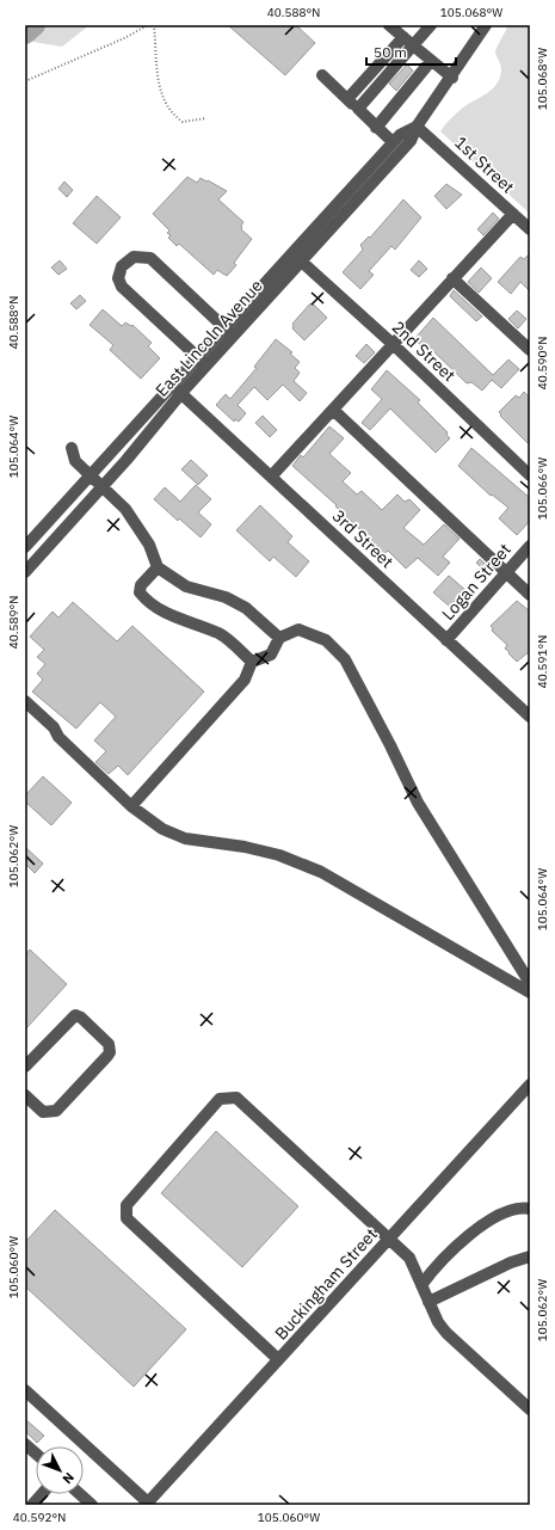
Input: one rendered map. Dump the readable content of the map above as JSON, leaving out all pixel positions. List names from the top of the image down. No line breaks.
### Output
{"streets":{"street":["1st Street","East Lincoln Avenue","2nd Street","3rd Street","Logan Street","Buckingham Street"]},"crossings":[["1st Street","East Lincoln Avenue"],["East Lincoln Avenue","2nd Street"],["East Lincoln Avenue","3rd Street"],["3rd Street","Logan Street"]],"scale_bar":"50 m","north":"bottom right","coordinates":["40.588°N","105.068°W","40.590°N","105.064°W","105.066°W","40.589°N","40.591°N","105.062°W","105.060°W","40.592°N"]}
